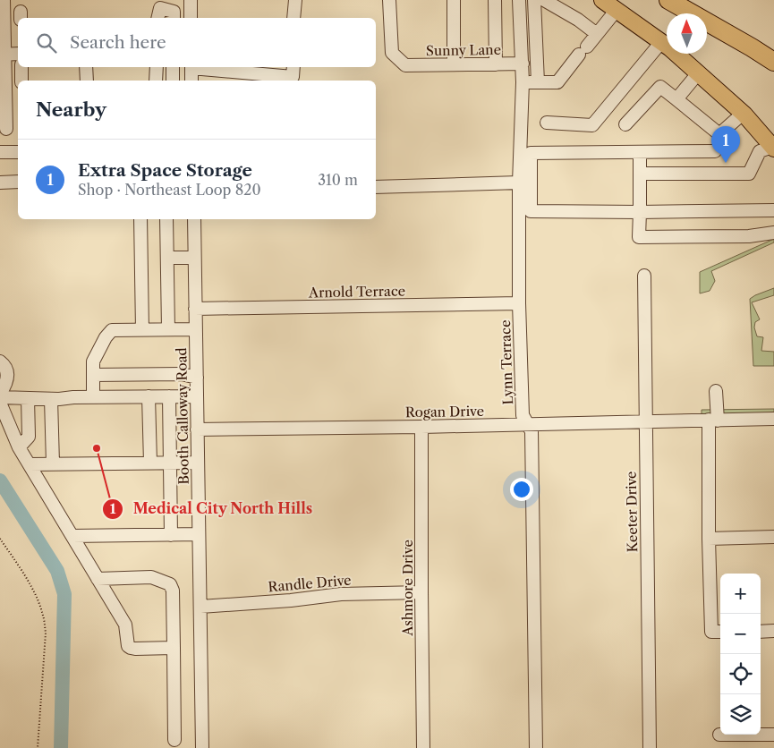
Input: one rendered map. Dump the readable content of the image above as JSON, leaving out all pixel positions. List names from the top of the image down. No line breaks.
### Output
{"streets":{"street":["Sunny Lane","Arnold Terrace","Lynn Terrace","Rogan Drive","Booth Calloway Road","Keeter Drive","Randle Drive","Ashmore Drive"]},"crossings":[["Sunny Lane","Lynn Terrace"],["Arnold Terrace","Lynn Terrace"],["Arnold Terrace","Booth Calloway Road"],["Lynn Terrace","Rogan Drive"],["Rogan Drive","Booth Calloway Road"],["Rogan Drive","Keeter Drive"],["Rogan Drive","Ashmore Drive"],["Booth Calloway Road","Randle Drive"],["Randle Drive","Ashmore Drive"]],"places":["Medical City North Hills"],"north":"top","page":{"search":"Search here","heading":"Nearby","pins":"1","list":[{"mark":"1","name":"Extra Space Storage","note":"Shop · Northeast Loop 820","value":"310 m"}],"map_buttons":["+","−"]}}
